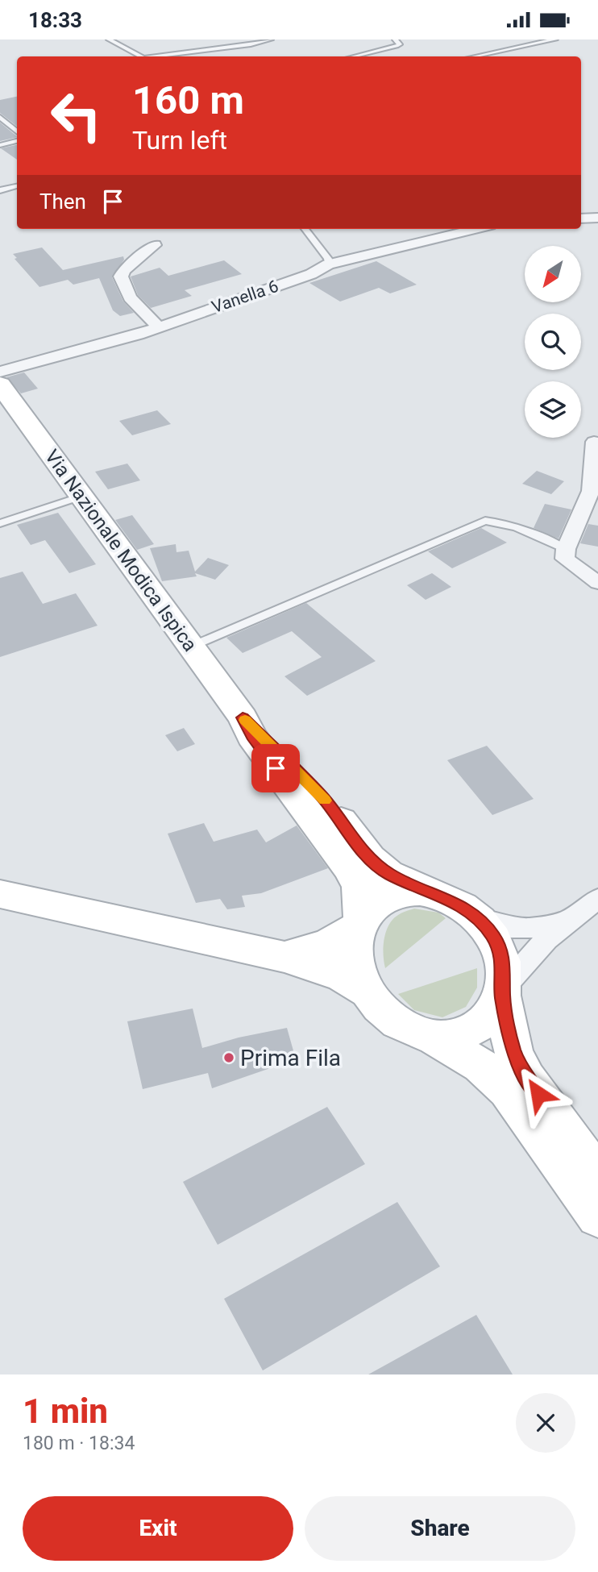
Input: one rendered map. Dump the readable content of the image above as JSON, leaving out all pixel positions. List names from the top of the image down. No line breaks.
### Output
{"streets":{"main road":["Via Nazionale Modica Ispica"],"street":["Vanella 6"]},"places":["Prima Fila"],"north":"bottom left","page":{"status":"18:33","turn":["160 m","Turn left"],"then":"Then","heading":["1 min","180 m · 18:34"],"buttons":["Exit","Share"]}}
